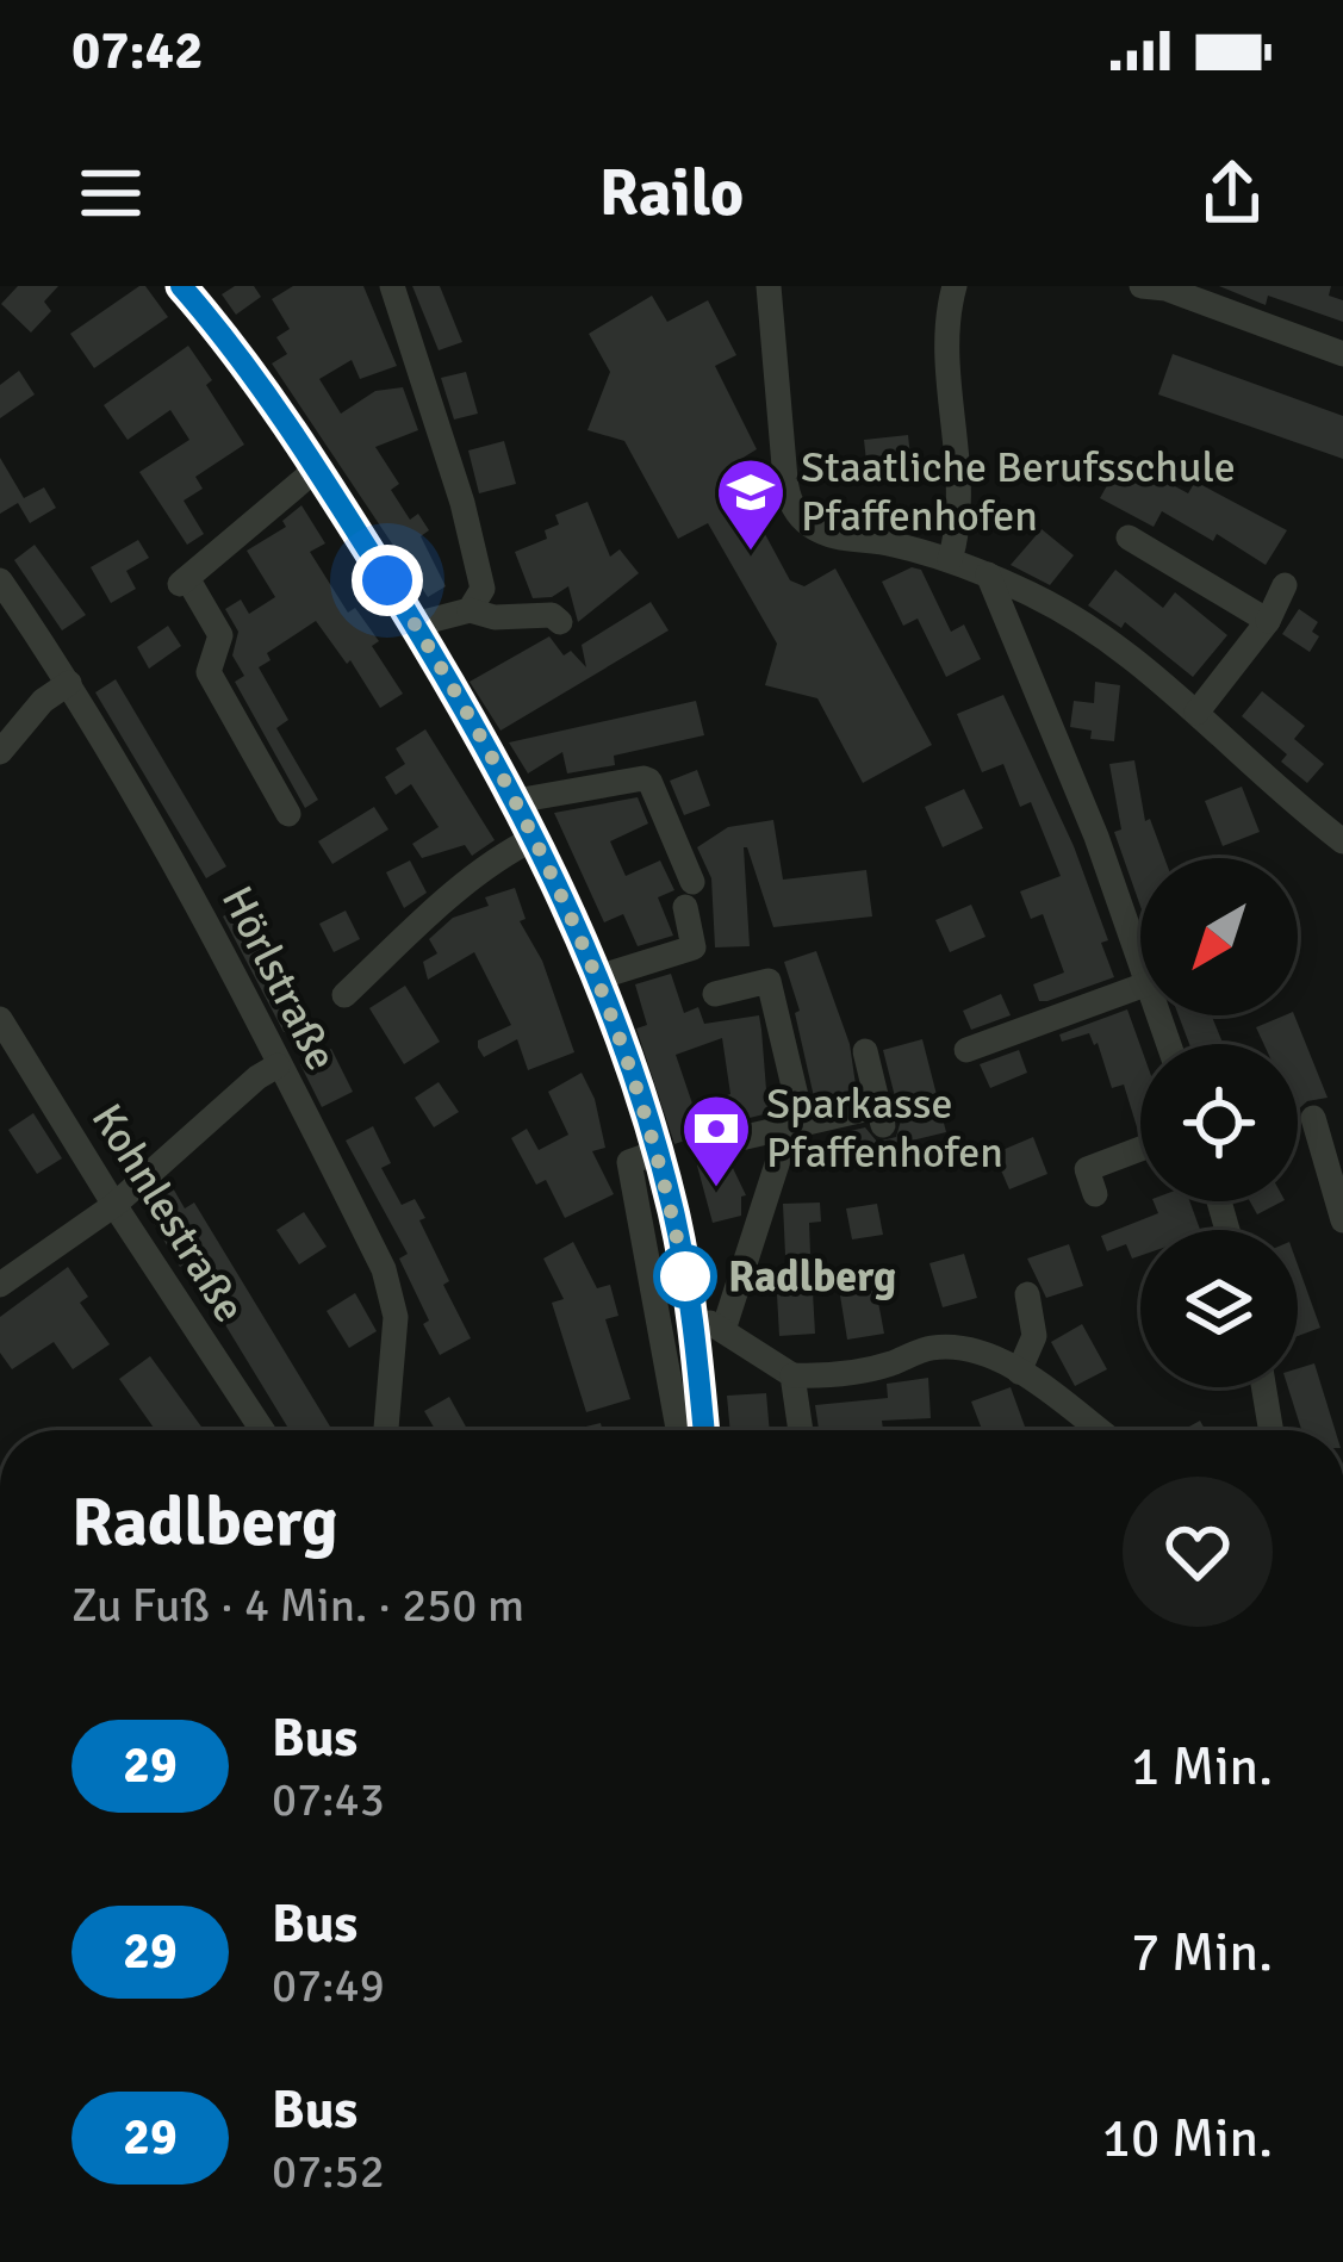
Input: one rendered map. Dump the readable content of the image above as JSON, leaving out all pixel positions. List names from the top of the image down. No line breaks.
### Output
{"streets":{"street":["Hörlstraße","Kohnlestraße"]},"places":{"school or university":["Staatliche Berufsschule Pfaffenhofen"],"bank":["Sparkasse Pfaffenhofen"],"other":["Radlberg"]},"lines":["bus line 29"],"north":"bottom left","page":{"status":"07:42","header":"Railo","heading":["Radlberg","Zu Fuß · 4 Min. · 250 m"],"list":[{"mark":"29","name":"Bus","note":"07:43","value":"1 Min."},{"mark":"29","name":"Bus","note":"07:49","value":"7 Min."},{"mark":"29","name":"Bus","note":"07:52","value":"10 Min."}]}}
